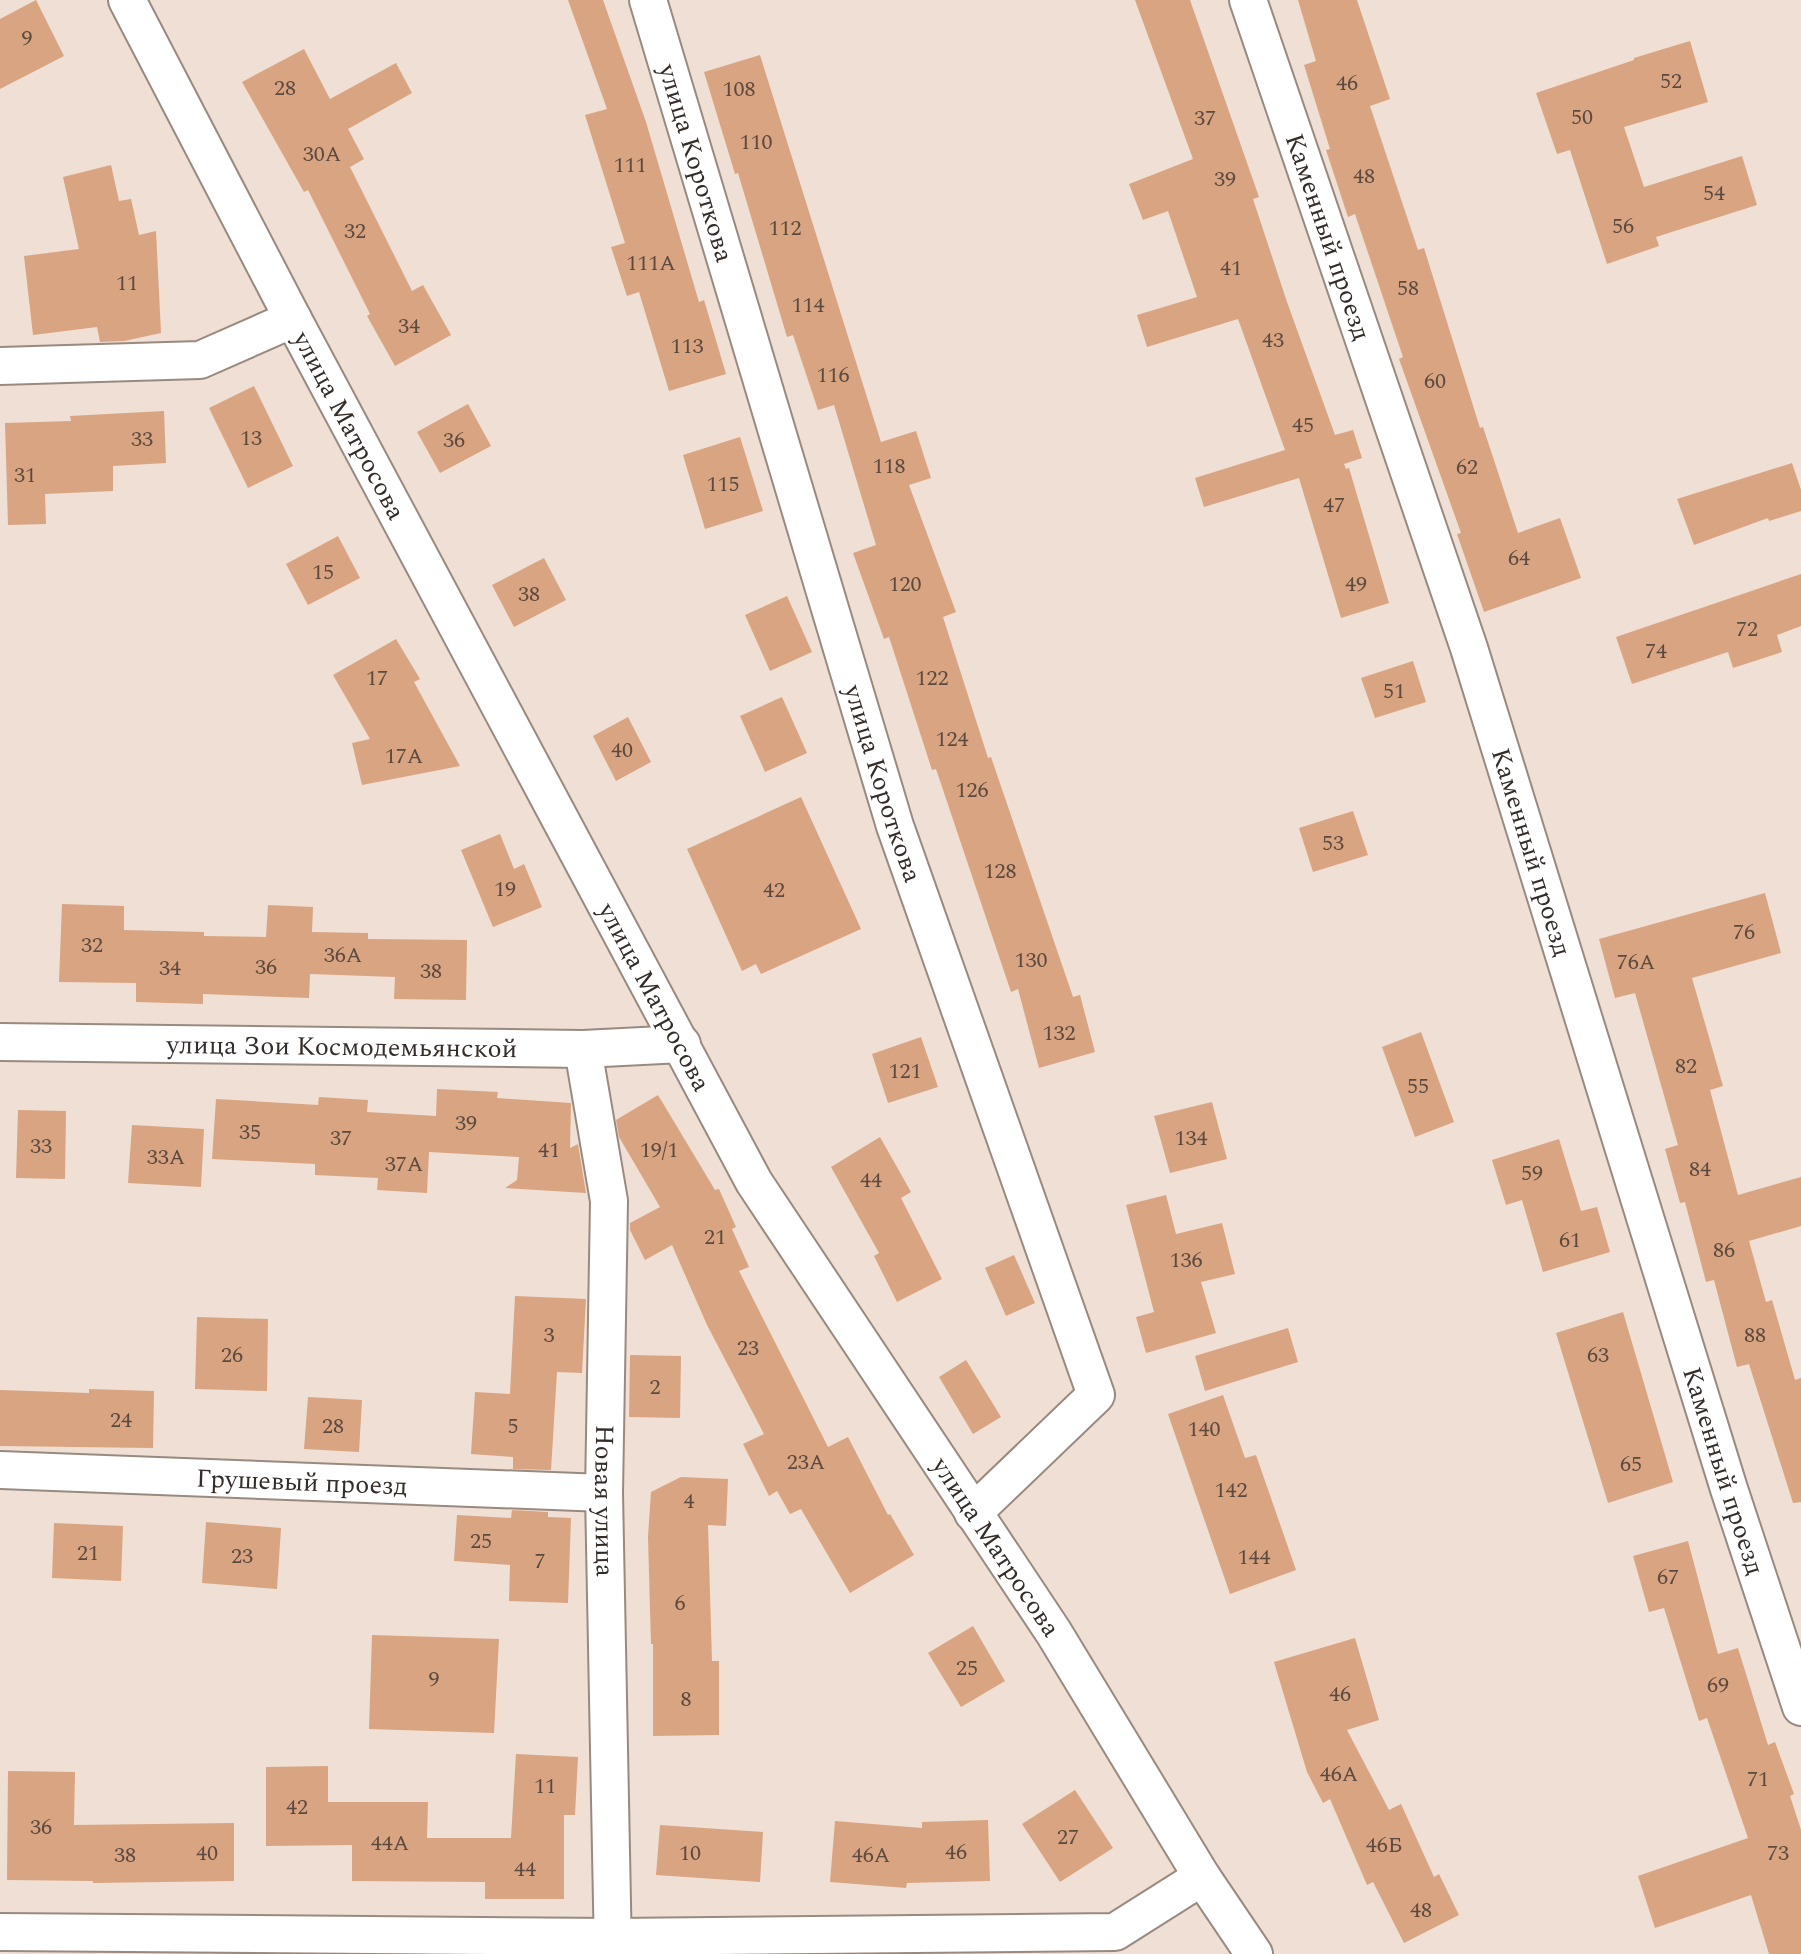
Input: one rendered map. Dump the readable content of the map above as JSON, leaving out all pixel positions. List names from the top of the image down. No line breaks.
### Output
{"streets":{"street":["улица Короткова","Каменный проезд","улица Матросова","улица Зои Космодемьянской","Грушевый проезд","Новая улица"]},"crossings":[["улица Короткова","улица Матросова"],["улица Матросова","улица Зои Космодемьянской"],["улица Зои Космодемьянской","Новая улица"],["Грушевый проезд","Новая улица"]],"house_numbers":["9","52","46","28","108","50","37","110","30А","111","48","39","54","56","112","32","111А","41","11","58","114","34","43","113","116","60","45","13","33","36","118","62","31","115","47","64","15","120","49","38","72","74","17","122","51","124","40","17А","126","53","128","19","42","76","32","36А","130","76А","36","34","38","132","82","121","55","39","35","37","134","33","41","19/1","33А","37А","84","59","44","21","61","86","136","3","88","23","26","63","2","24","28","5","140","23А","65","142","4","25","21","23","144","7","67","6","25","9","69","46","8","46А","71","11","42","36","27","44А","46Б","46","40","10","73","38","46А","44","48"]}
